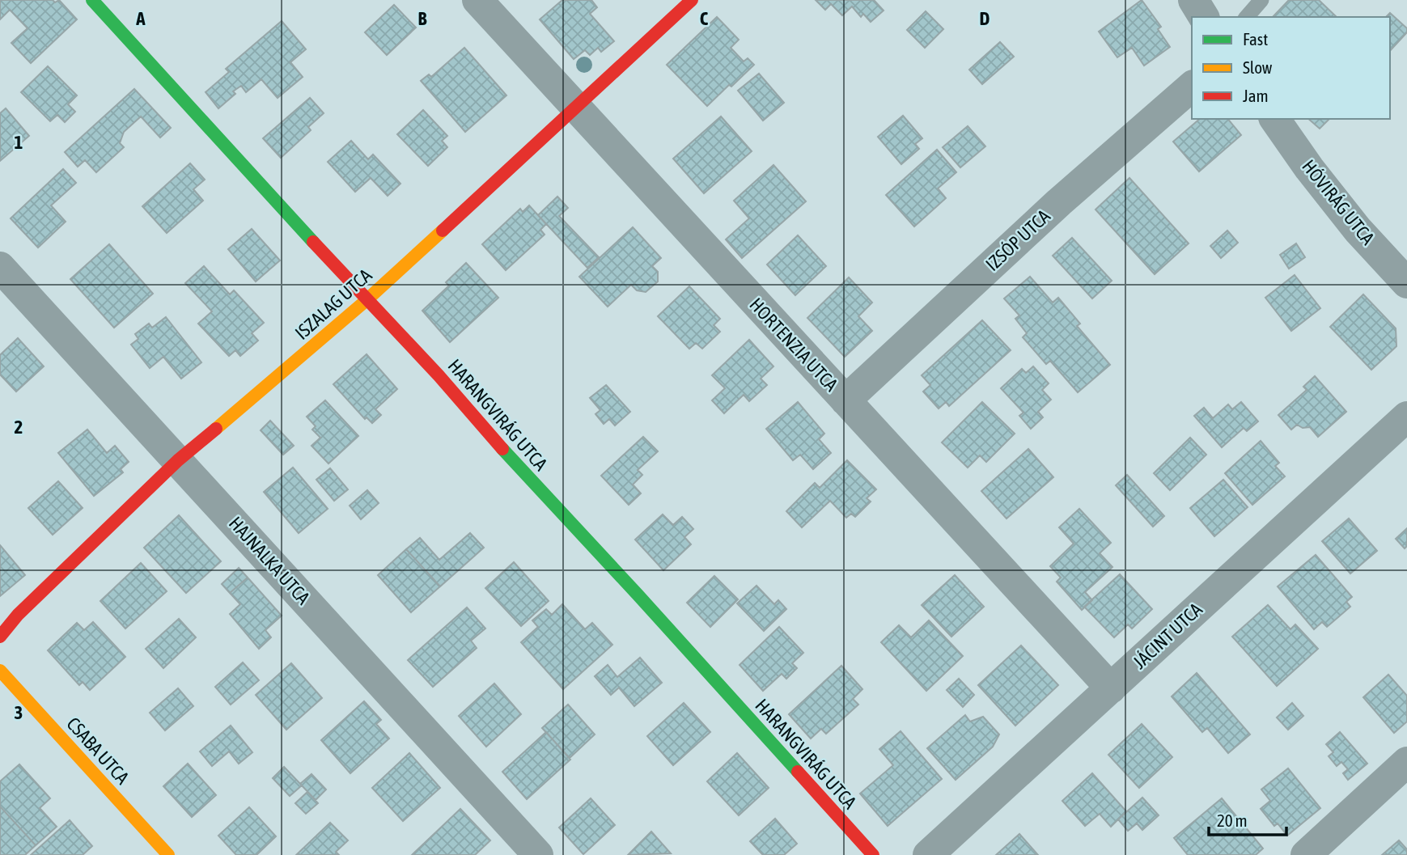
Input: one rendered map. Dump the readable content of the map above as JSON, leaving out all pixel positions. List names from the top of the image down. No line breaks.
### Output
{"streets":{"street":["HÓVIRÁG UTCA","IZSÓP UTCA","ISZALAG UTCA","HORTENZIA UTCA","HARANGVIRÁG UTCA","HAJNALKA UTCA","JÁCINT UTCA","CSABA UTCA"]},"crossings":[["IZSÓP UTCA","HORTENZIA UTCA"],["ISZALAG UTCA","HORTENZIA UTCA"],["ISZALAG UTCA","HARANGVIRÁG UTCA"],["ISZALAG UTCA","HAJNALKA UTCA"],["HORTENZIA UTCA","JÁCINT UTCA"]],"legend":["Fast","Slow","Jam"],"scale_bar":"20 m","grid":{"columns":["A","B","C","D"],"rows":["1","2","3"]}}
